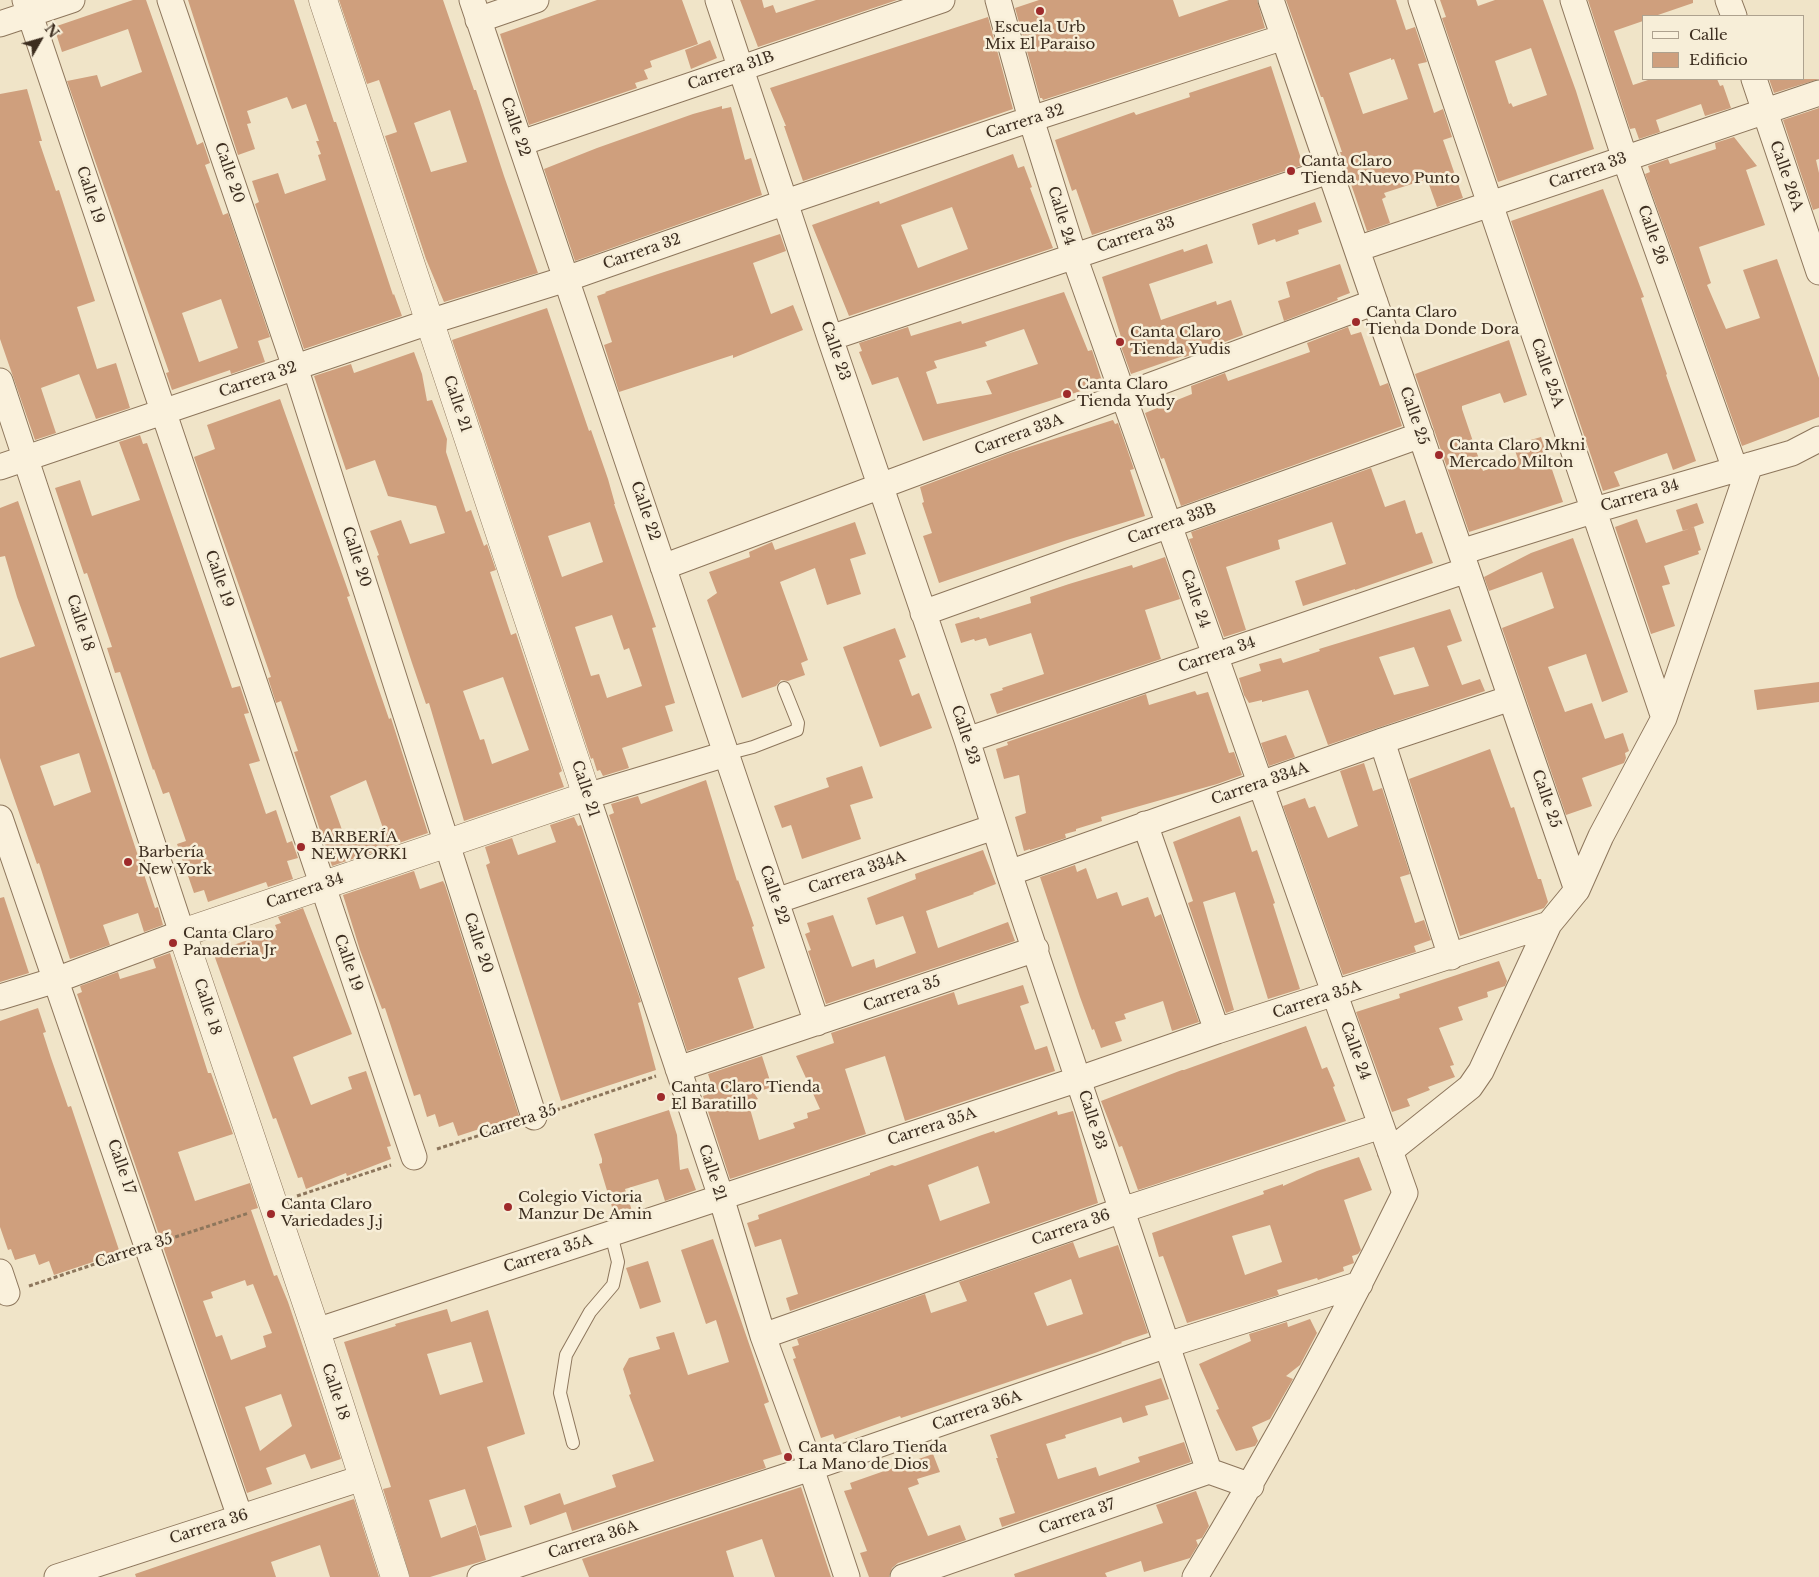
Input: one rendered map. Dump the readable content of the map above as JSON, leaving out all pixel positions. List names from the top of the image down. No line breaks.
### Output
{"streets":{"street":["Carrera 31B","Carrera 32","Calle 22","Carrera 33","Calle 20","Calle 26A","Calle 19","Calle 24","Calle 26","Calle 23","Calle 25A","Calle 21","Calle 25","Carrera 33A","Carrera 34","Carrera 33B","Calle 18","Carrera 334A","Carrera 35","Carrera 35A","Calle 17","Carrera 36","Carrera 36A","Carrera 37"]},"crossings":[["Carrera 31B","Calle 22"],["Carrera 31B","Calle 23"],["Carrera 32","Calle 22"],["Carrera 32","Calle 20"],["Carrera 32","Calle 19"],["Carrera 32","Calle 24"],["Carrera 32","Calle 23"],["Carrera 32","Calle 21"],["Carrera 32","Calle 25"],["Carrera 32","Calle 18"],["Calle 22","Carrera 33A"],["Calle 22","Carrera 34"],["Calle 22","Carrera 334A"],["Calle 22","Carrera 35"],["Carrera 33","Calle 26A"],["Carrera 33","Calle 24"],["Carrera 33","Calle 26"],["Carrera 33","Calle 23"],["Carrera 33","Calle 25A"],["Carrera 33","Calle 25"],["Calle 20","Carrera 34"],["Calle 20","Carrera 35"],["Calle 19","Carrera 34"],["Calle 19","Carrera 35"],["Calle 24","Carrera 33A"],["Calle 24","Carrera 34"],["Calle 24","Carrera 33B"],["Calle 24","Carrera 334A"],["Calle 24","Carrera 35A"],["Calle 24","Carrera 36"],["Calle 24","Carrera 36A"],["Calle 26","Carrera 34"],["Calle 23","Carrera 33A"],["Calle 23","Carrera 34"],["Calle 23","Carrera 33B"],["Calle 23","Carrera 334A"],["Calle 23","Carrera 35"],["Calle 23","Carrera 35A"],["Calle 23","Carrera 36"],["Calle 23","Carrera 36A"],["Calle 23","Carrera 37"],["Calle 25A","Carrera 34"],["Calle 21","Carrera 34"],["Calle 21","Carrera 35"],["Calle 21","Carrera 35A"],["Calle 21","Carrera 36"],["Calle 21","Carrera 36A"],["Calle 25","Carrera 33A"],["Calle 25","Carrera 34"],["Calle 25","Carrera 33B"],["Calle 25","Carrera 334A"],["Carrera 34","Calle 18"],["Carrera 34","Calle 17"],["Calle 18","Carrera 35"],["Calle 18","Carrera 35A"],["Calle 18","Carrera 36"],["Carrera 35","Calle 17"],["Calle 17","Carrera 36"]],"places":["Escuela Urb Mix El Paraiso","Canta Claro Tienda Nuevo Punto","Canta Claro Tienda Donde Dora","Canta Claro Tienda Yudis","Canta Claro Tienda Yudy","Canta Claro Mkni Mercado Milton","BARBERÍA NEWYORK1","Barbería New York","Canta Claro Panaderia Jr","Canta Claro Tienda El Baratillo","Colegio Victoria Manzur De Amin","Canta Claro Variedades J.j","Canta Claro Tienda La Mano de Dios"],"legend":["Calle","Edificio"],"north":"top right"}
